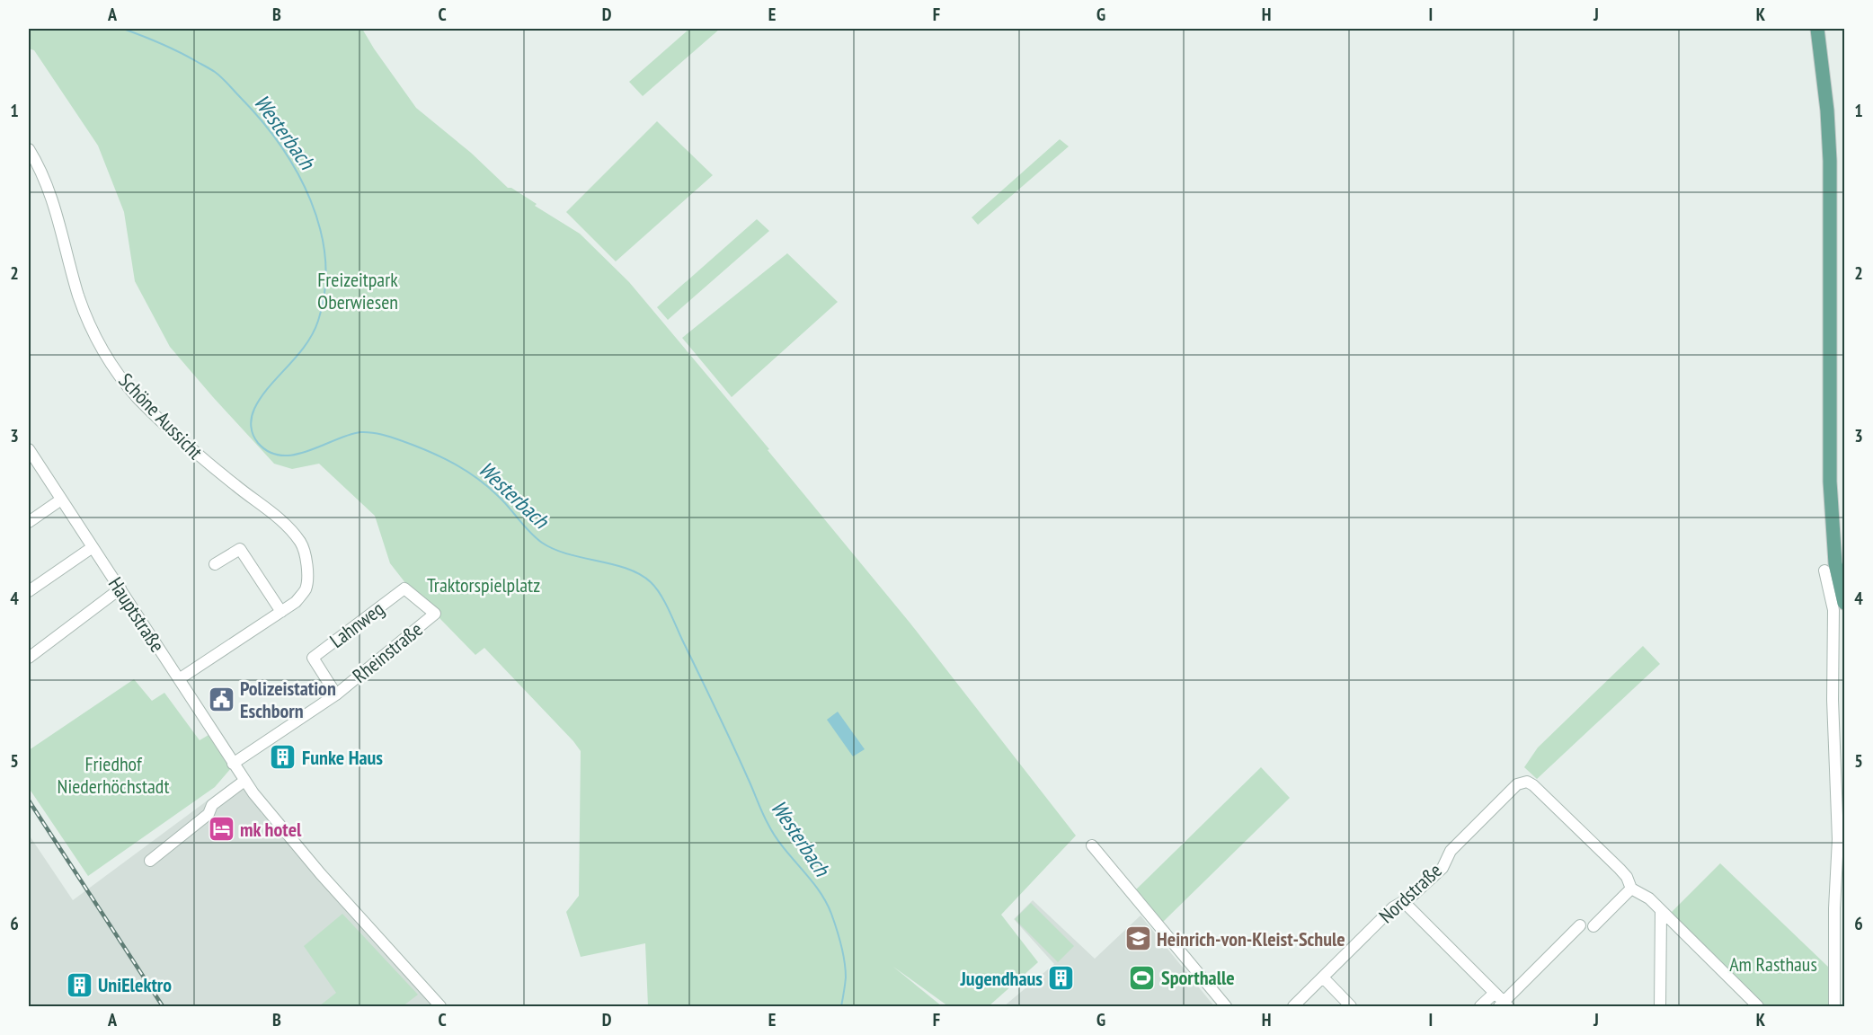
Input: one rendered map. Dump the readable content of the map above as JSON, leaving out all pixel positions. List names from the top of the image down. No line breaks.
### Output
{"streets":{"street":["Schöne Aussicht","Hauptstraße","Lahnweg","Rheinstraße","Nordstraße"]},"crossings":[["Schöne Aussicht","Hauptstraße"],["Hauptstraße","Rheinstraße"],["Lahnweg","Rheinstraße"]],"water":["Westerbach"],"parks":["Freizeitpark Oberwiesen","Traktorspielplatz","Friedhof Niederhöchstadt","Am Rasthaus"],"places":{"public building":["Polizeistation Eschborn"],"building":["Funke Haus","Jugendhaus","UniElektro"],"hotel":["mk hotel"],"school or university":["Heinrich-von-Kleist-Schule"],"sports":["Sporthalle"]},"grid":{"columns":["A","B","C","D","E","F","G","H","I","J","K"],"rows":["1","2","3","4","5","6"]}}
